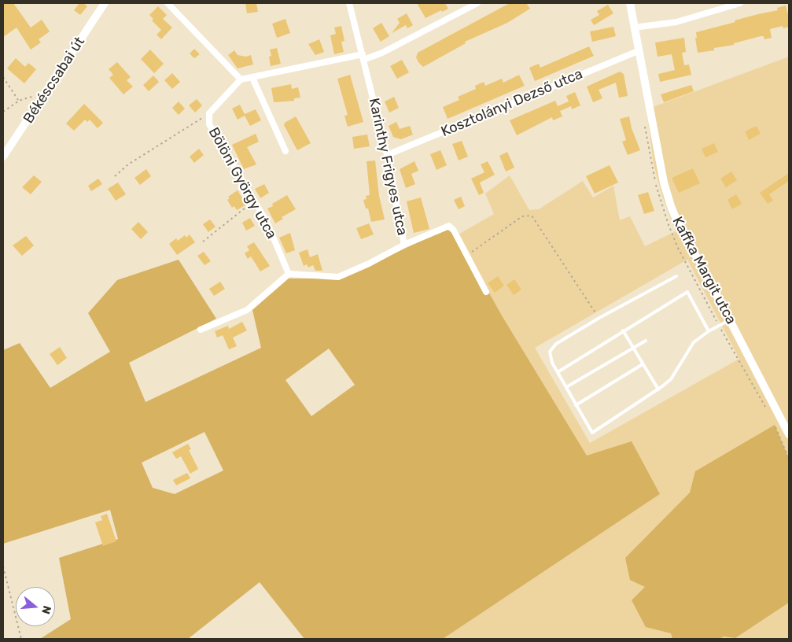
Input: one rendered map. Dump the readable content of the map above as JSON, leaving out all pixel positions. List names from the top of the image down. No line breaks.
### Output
{"streets":{"street":["Békéscsabai út","Kosztolányi Dezső utca","Karinthy Frigyes utca","Bölöni György utca","Kaffka Margit utca"]},"crossings":[["Kosztolányi Dezső utca","Karinthy Frigyes utca"],["Kosztolányi Dezső utca","Kaffka Margit utca"],["Karinthy Frigyes utca","Bölöni György utca"]],"north":"right"}
